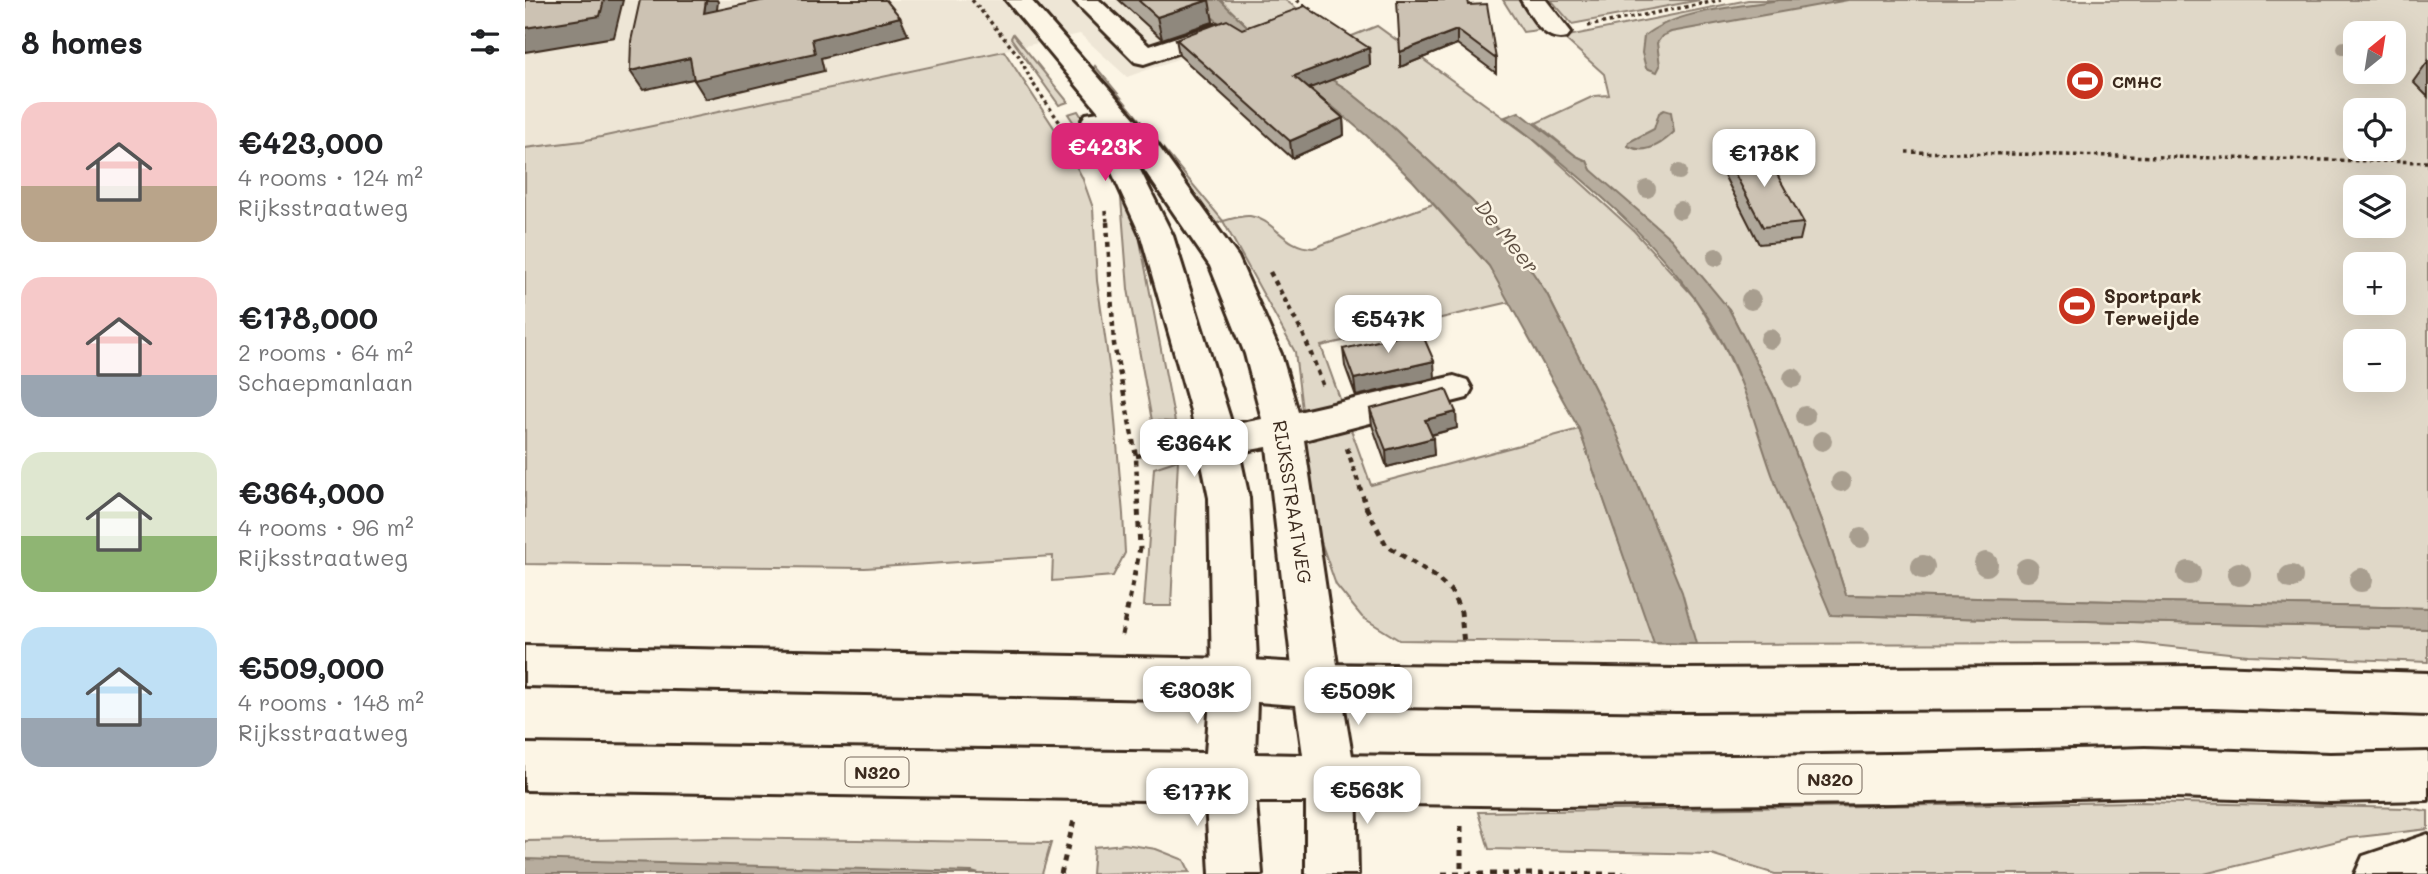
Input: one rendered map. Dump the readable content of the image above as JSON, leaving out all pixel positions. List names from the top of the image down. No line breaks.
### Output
{"streets":{"main road":["RIJKSSTRAATWEG","N320"]},"crossings":[["RIJKSSTRAATWEG","N320"]],"water":["De Meer"],"places":{"sports":["CMHC","Sportpark Terweijde"]},"north":"top right","page":{"heading":"8 homes","map_buttons":["+","−"],"list":[{"name":"€423,000","note":"4 rooms · 124 m² · Rijksstraatweg"},{"name":"€178,000","note":"2 rooms · 64 m² · Schaepmanlaan"},{"name":"€364,000","note":"4 rooms · 96 m² · Rijksstraatweg"},{"name":"€509,000","note":"4 rooms · 148 m² · Rijksstraatweg"}],"price":["€423K","€178K","€547K","€364K","€303K","€509K","€563K","€177K"]}}
